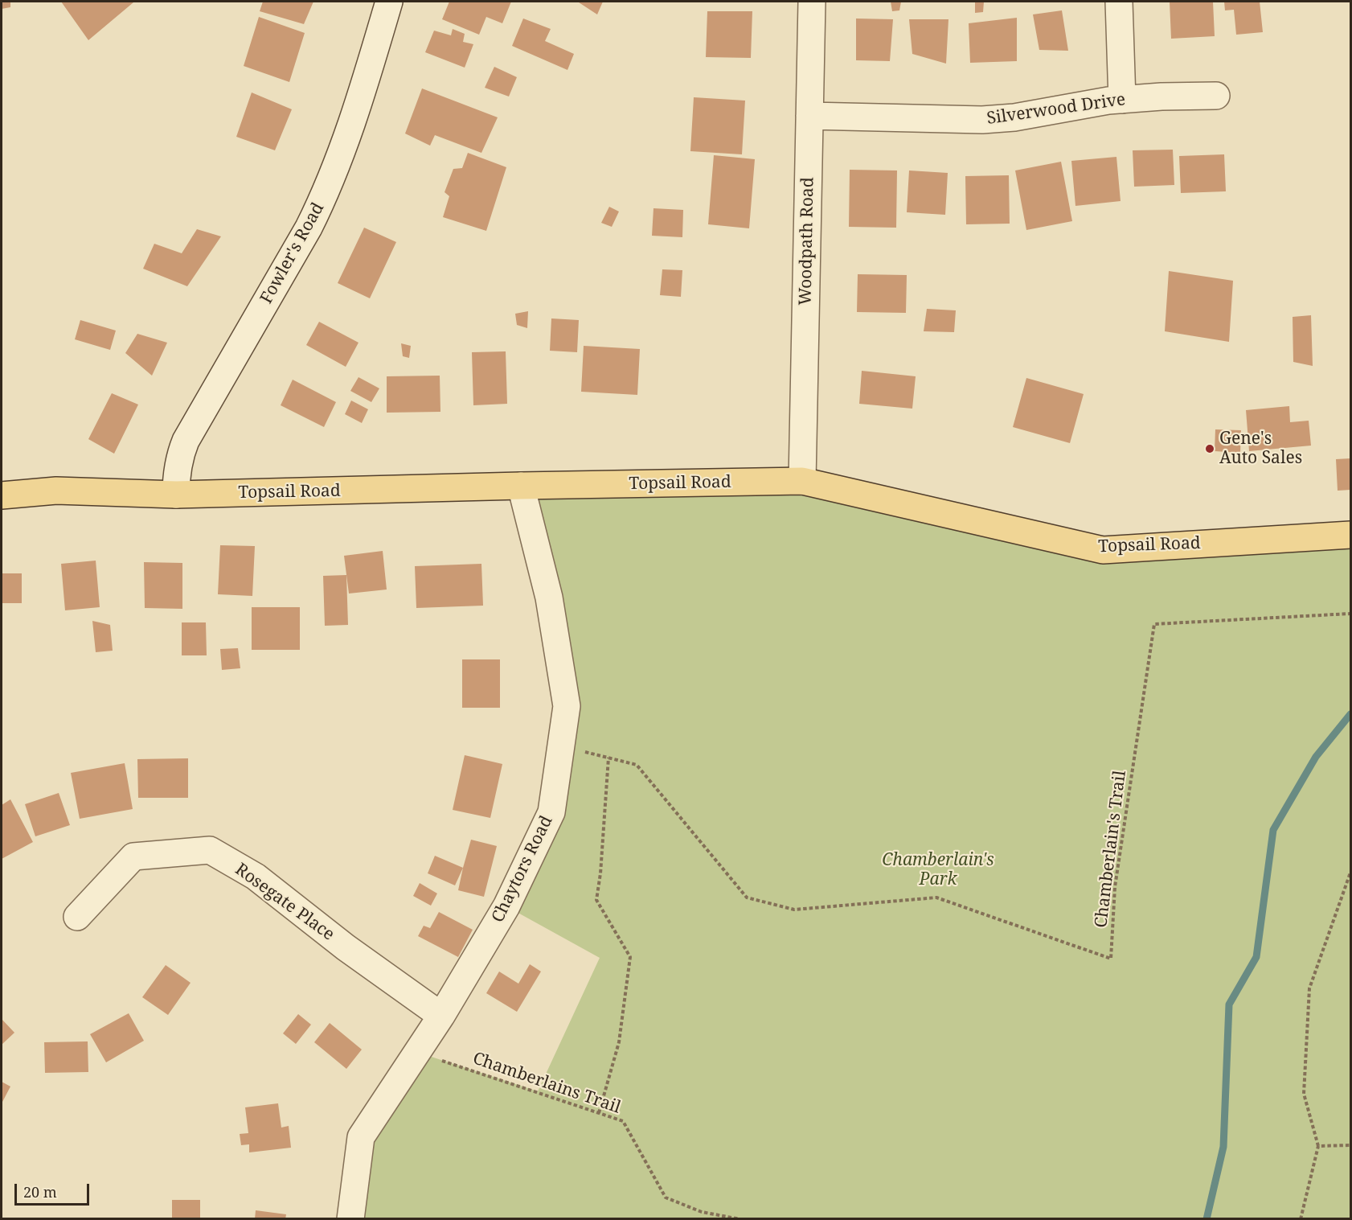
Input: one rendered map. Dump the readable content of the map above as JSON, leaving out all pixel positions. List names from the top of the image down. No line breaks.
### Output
{"streets":{"main road":["Topsail Road"],"street":["Silverwood Drive","Woodpath Road","Fowler's Road","Chaytors Road","Rosegate Place"],"path":["Chamberlain's Trail","Chamberlains Trail"]},"crossings":[["Silverwood Drive","Woodpath Road"],["Woodpath Road","Topsail Road"],["Fowler's Road","Topsail Road"],["Topsail Road","Chaytors Road"],["Chamberlain's Trail","Chaytors Road"],["Chaytors Road","Rosegate Place"],["Chaytors Road","Chamberlains Trail"]],"parks":["Chamberlain's Park"],"places":["Gene's Auto Sales"],"scale_bar":"20 m"}
